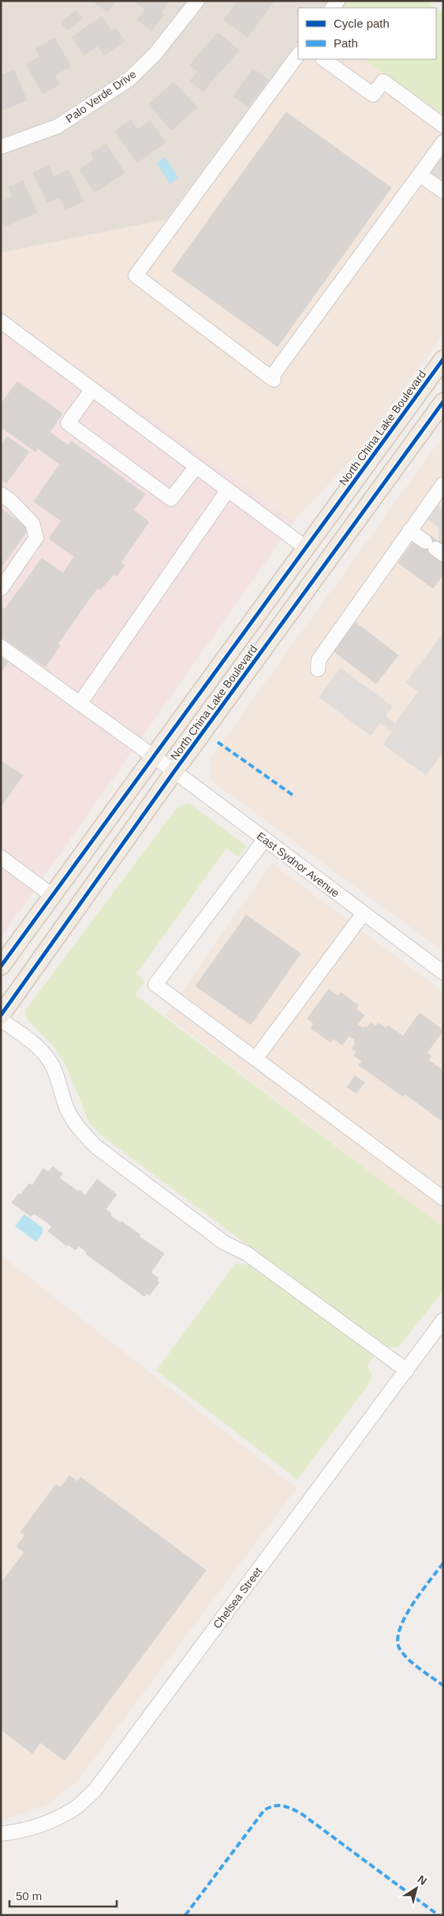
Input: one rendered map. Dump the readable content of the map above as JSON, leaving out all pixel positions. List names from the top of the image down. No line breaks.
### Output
{"streets":{"main road":["North China Lake Boulevard"],"street":["Palo Verde Drive","East Sydnor Avenue","Chelsea Street"]},"crossings":[["North China Lake Boulevard","East Sydnor Avenue"]],"legend":["Cycle path","Path"],"scale_bar":"50 m","north":"top right"}
